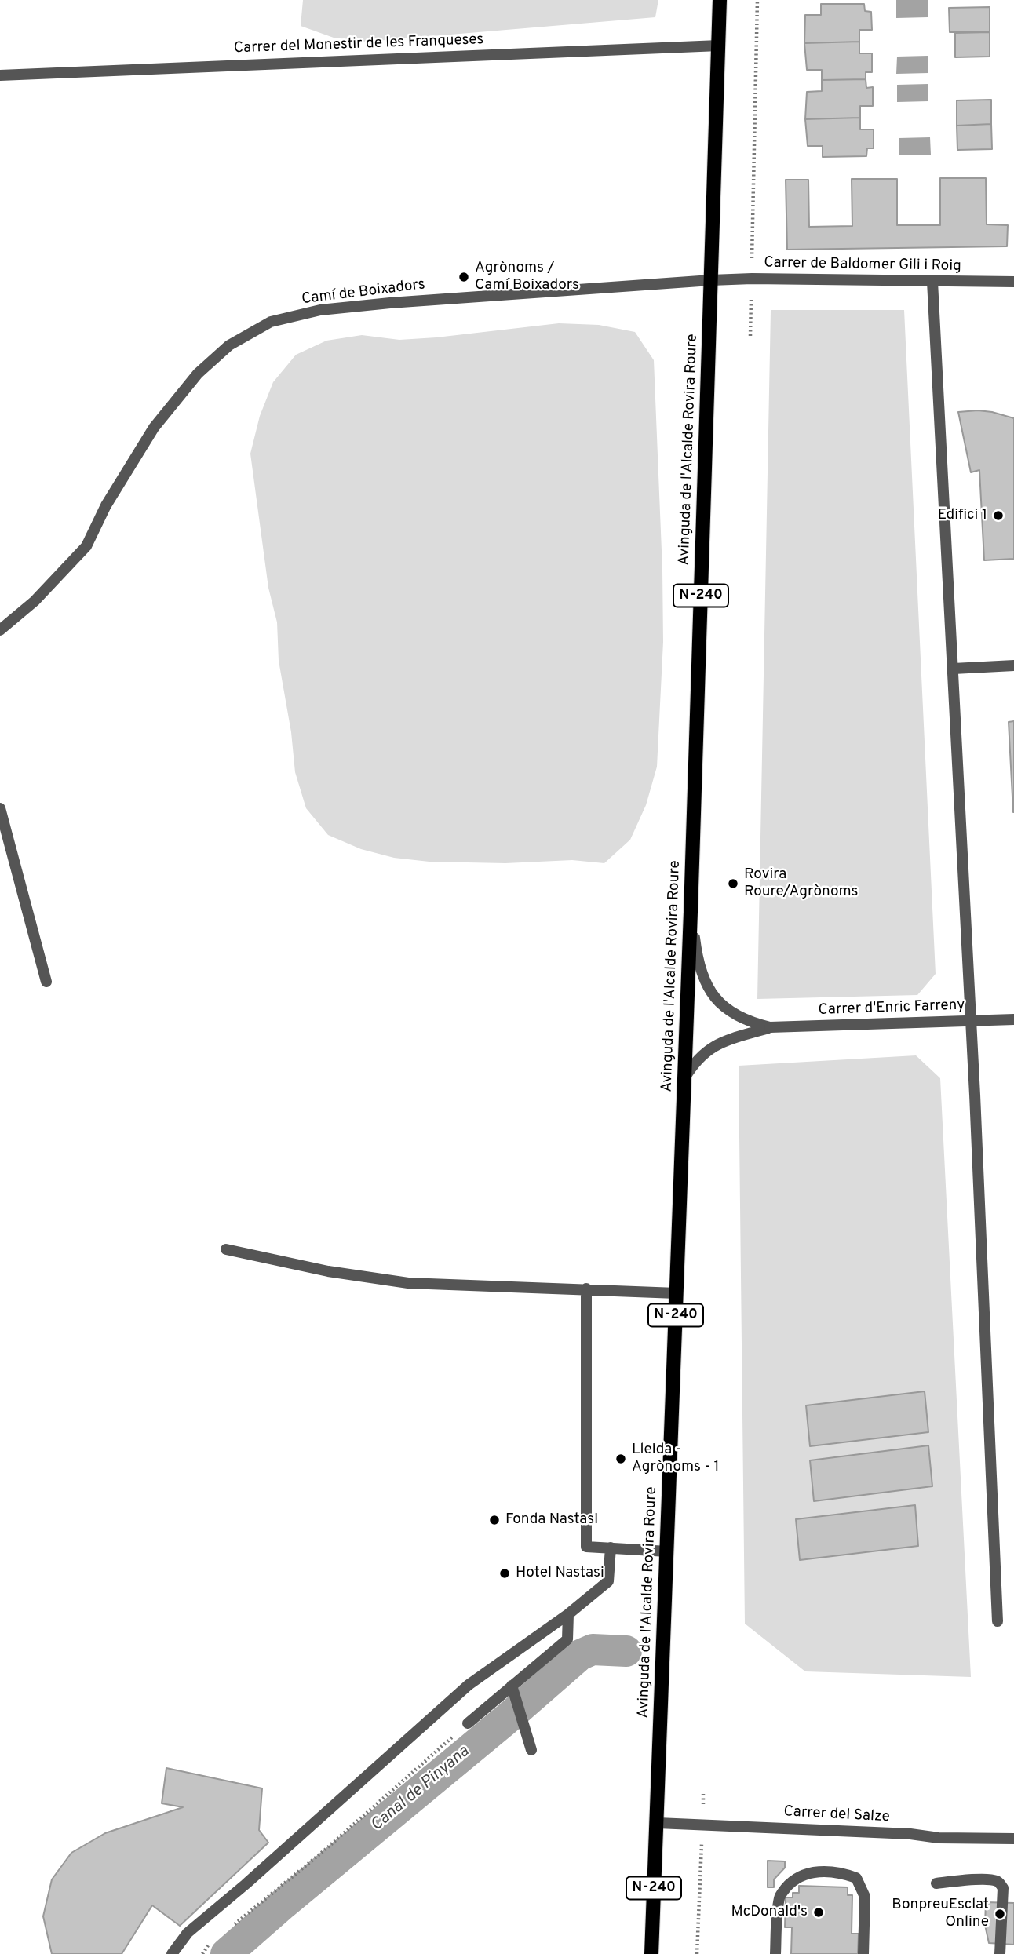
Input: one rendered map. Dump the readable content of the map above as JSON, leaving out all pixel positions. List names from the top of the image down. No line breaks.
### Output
{"streets":{"main road":["Avinguda de l'Alcalde Rovira Roure","N-240"],"street":["Carrer del Monestir de les Franqueses","Carrer de Baldomer Gili i Roig","Camí de Boixadors","Carrer d'Enric Farreny","Carrer del Salze"]},"crossings":[["Carrer del Monestir de les Franqueses","Avinguda de l'Alcalde Rovira Roure"],["Carrer de Baldomer Gili i Roig","Camí de Boixadors"],["Carrer de Baldomer Gili i Roig","Avinguda de l'Alcalde Rovira Roure"],["Camí de Boixadors","Avinguda de l'Alcalde Rovira Roure"],["Avinguda de l'Alcalde Rovira Roure","Carrer del Salze"]],"water":["Canal de Pinyana"],"places":["Agrònoms / Camí Boixadors","Edifici 1","Rovira Roure/Agrònoms","Lleida - Agrònoms - 1","Fonda Nastasi","Hotel Nastasi","McDonald's","BonpreuEsclat Online"]}
